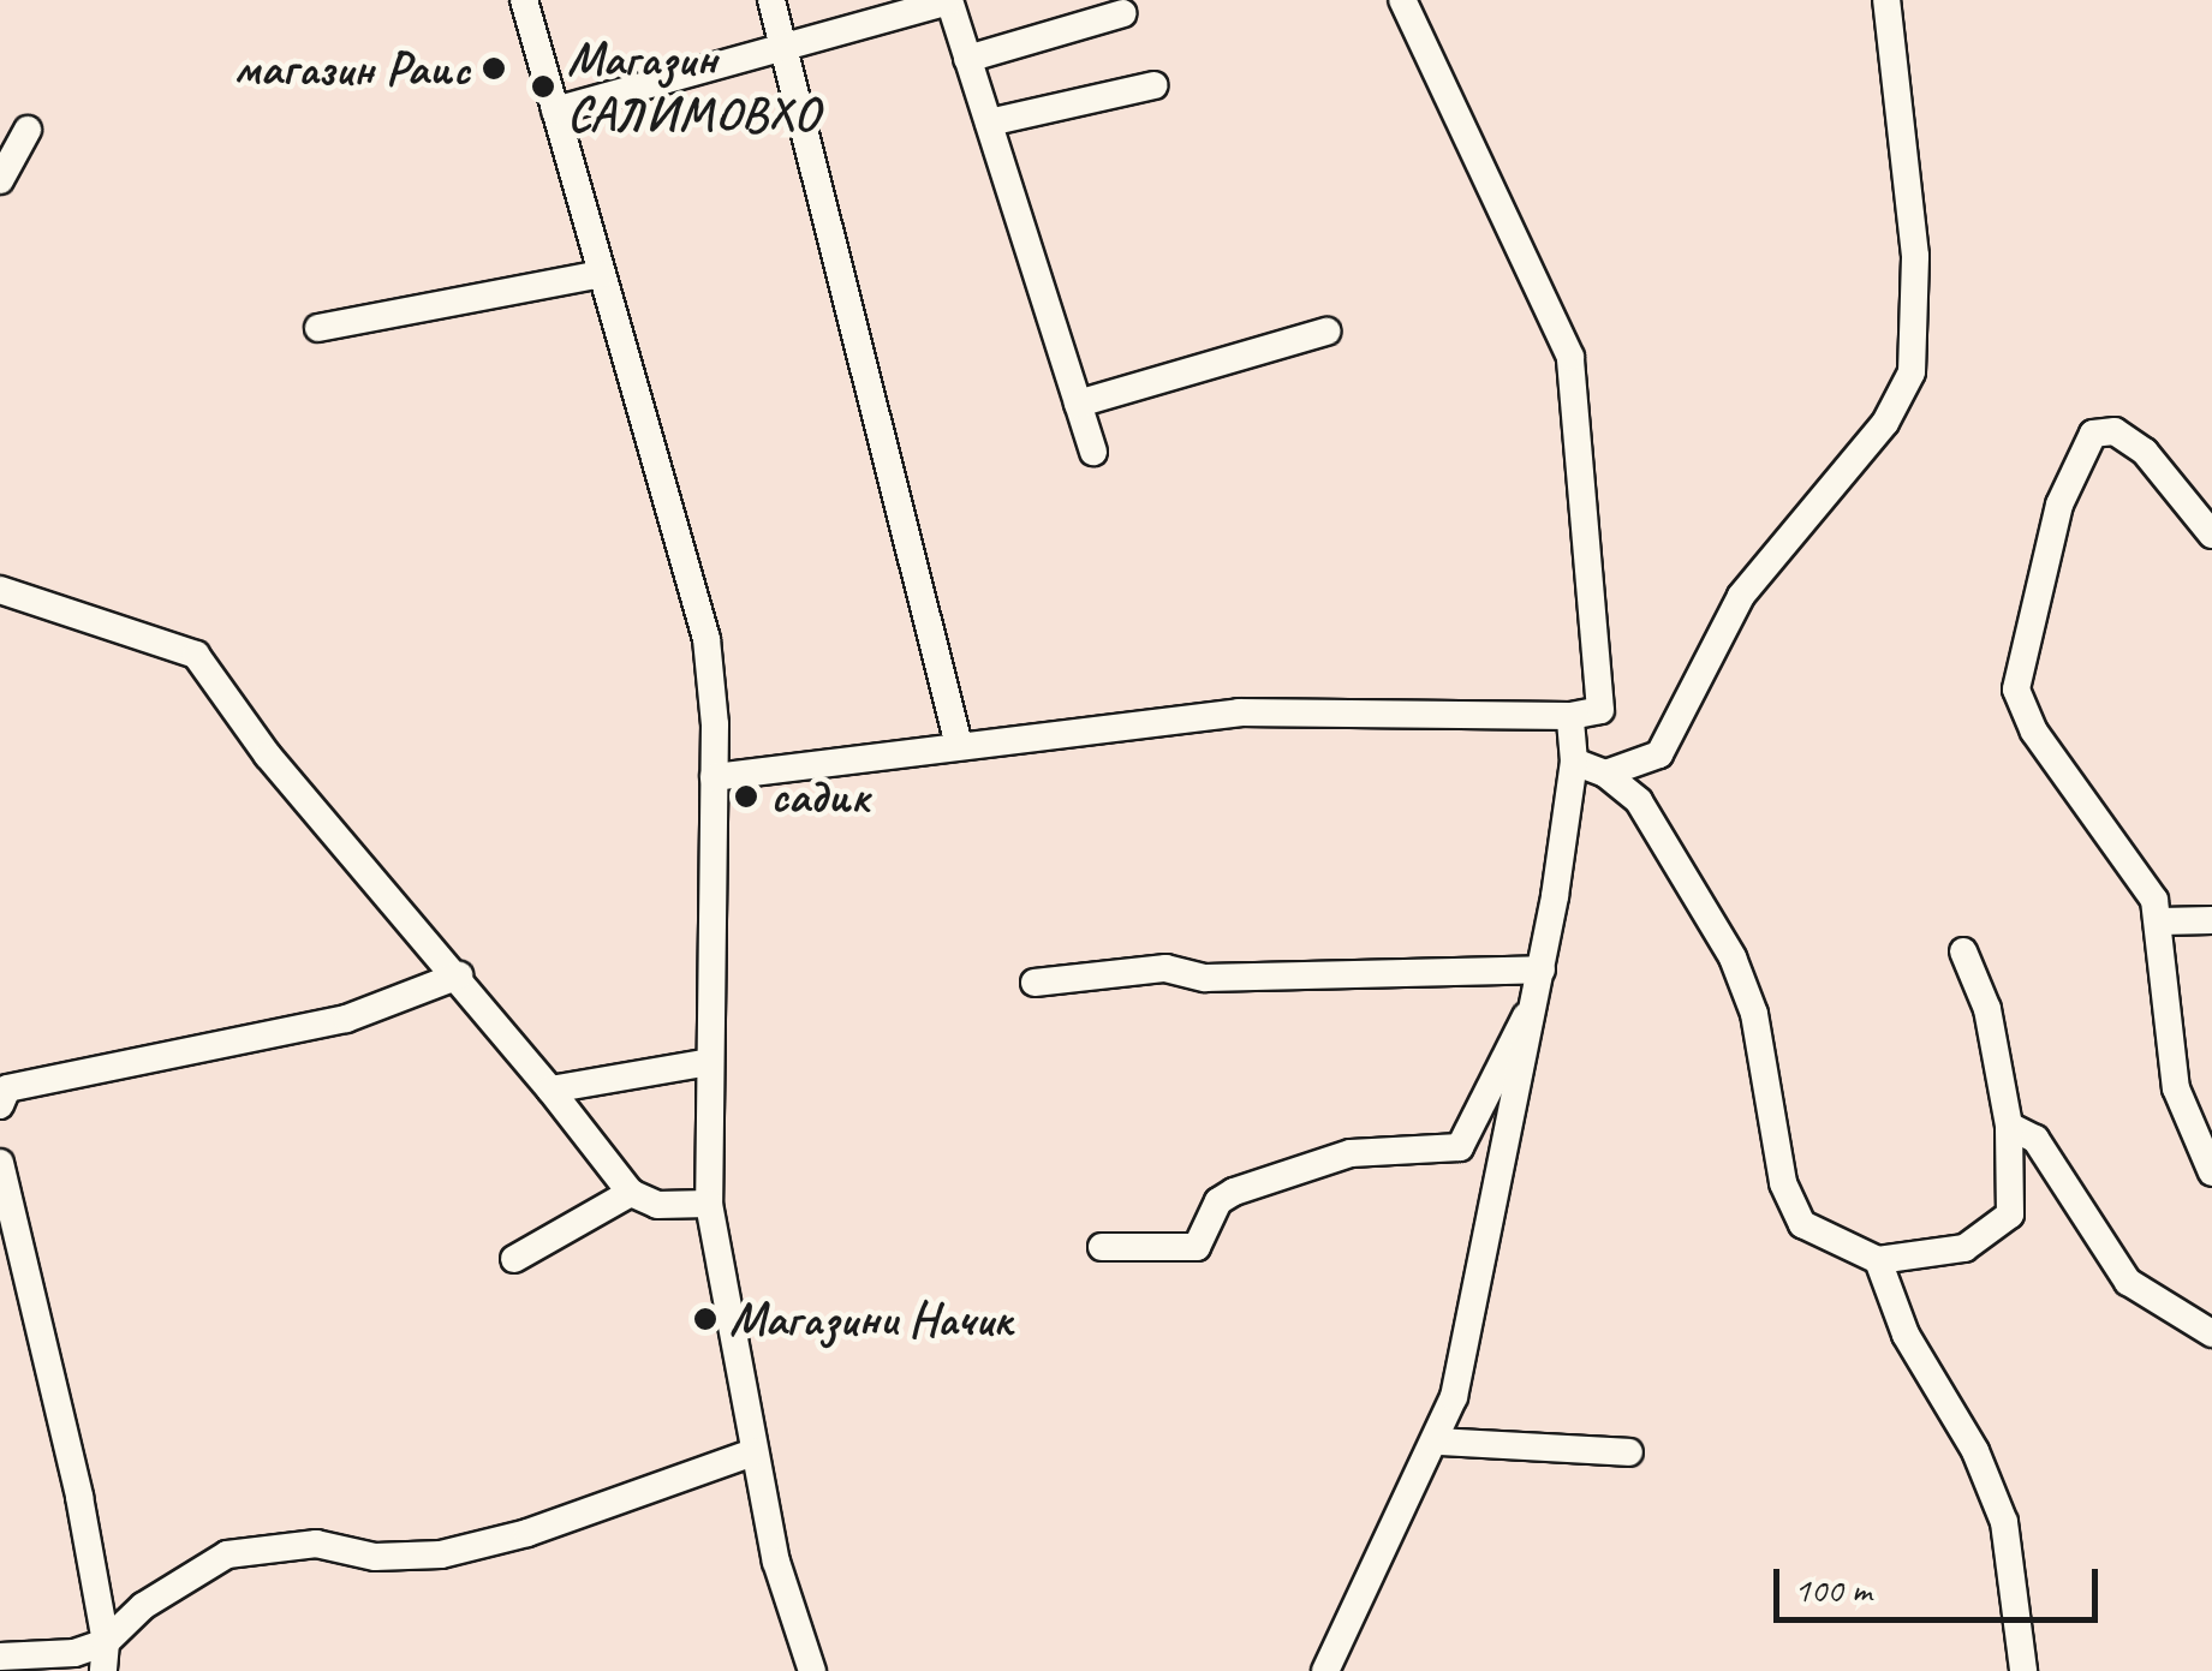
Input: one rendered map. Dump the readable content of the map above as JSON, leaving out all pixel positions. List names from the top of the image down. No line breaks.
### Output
{"places":["магазин Раис","Магазин САЛИМОВХО","садик","Магазини Начик"],"scale_bar":"100 m"}
